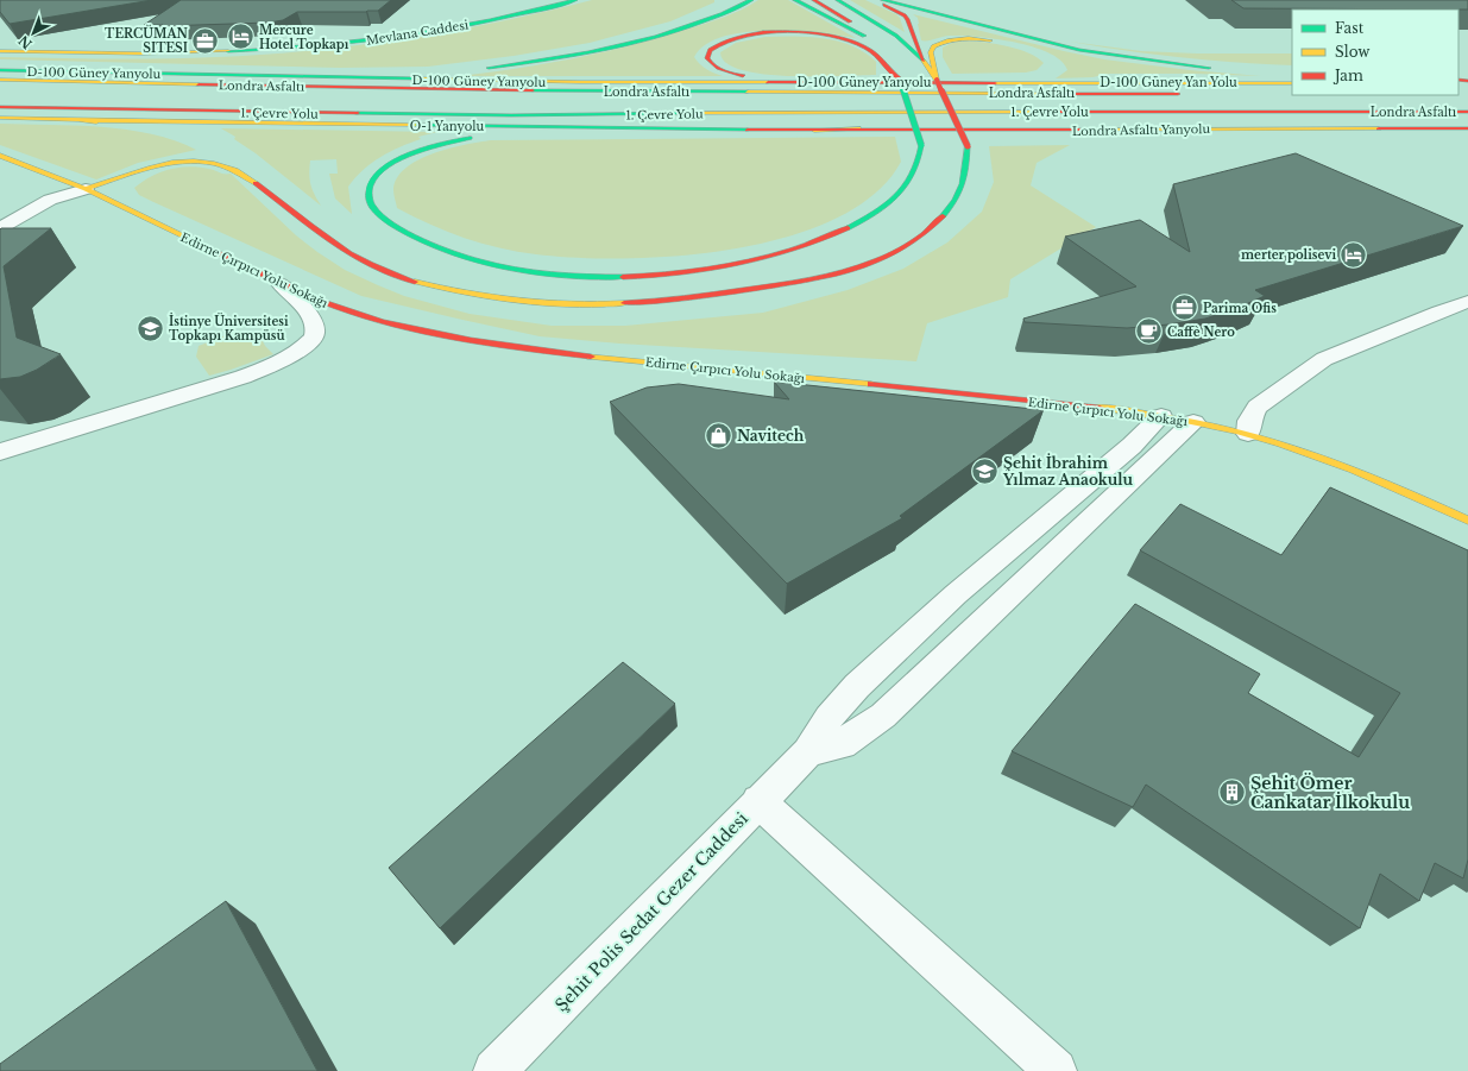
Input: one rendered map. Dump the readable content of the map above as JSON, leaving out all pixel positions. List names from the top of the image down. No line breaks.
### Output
{"streets":{"main road":["Mevlana Caddesi","D-100 Güney Yanyolu","D-100 Güney Yan Yolu","Londra Asfaltı","1. Çevre Yolu","O-1 Yanyolu","Londra Asfaltı Yanyolu","Edirne Çırpıcı Yolu Sokağı"],"street":["Şehit Polis Sedat Gezer Caddesi"]},"crossings":[["D-100 Güney Yanyolu","D-100 Güney Yan Yolu"],["Londra Asfaltı","1. Çevre Yolu"],["O-1 Yanyolu","Londra Asfaltı Yanyolu"]],"places":{"hotel":["Mercure Hotel Topkapı","merter polisevi"],"office":["TERCÜMAN SITESI","Parima Ofis"],"school or university":["İstinye Üniversitesi Topkapı Kampüsü","Şehit İbrahim Yılmaz Anaokulu"],"cafe":["Caffè Nero"],"shop":["Navitech"],"building":["Şehit Ömer Cankatar İlkokulu"]},"legend":["Fast","Slow","Jam"],"north":"bottom left"}
